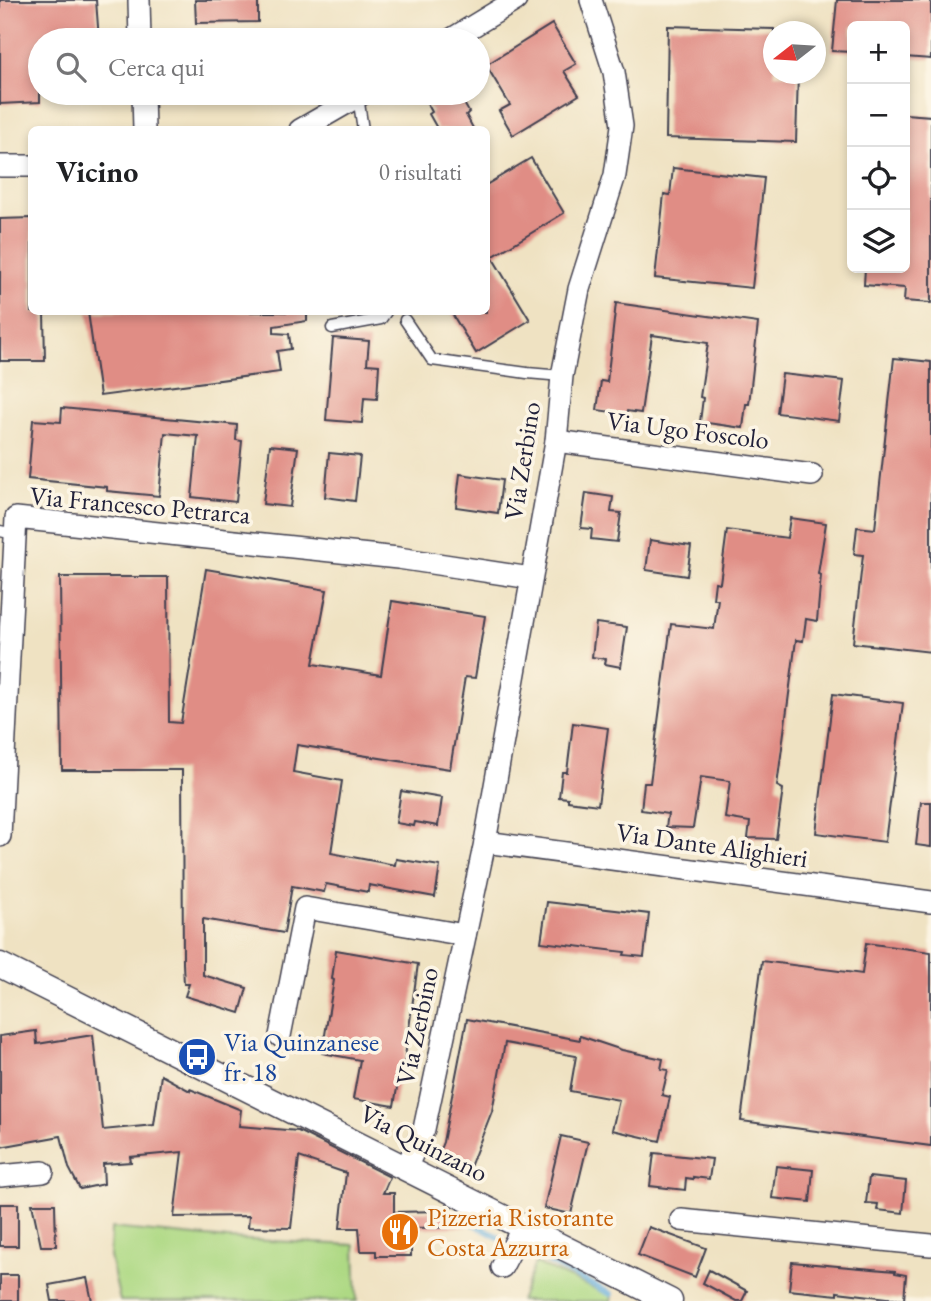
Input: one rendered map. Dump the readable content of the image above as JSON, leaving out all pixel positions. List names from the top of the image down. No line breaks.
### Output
{"streets":{"street":["Via Ugo Foscolo","Via Zerbino","Via Francesco Petrarca","Via Dante Alighieri","Via Quinzano"]},"crossings":[["Via Ugo Foscolo","Via Zerbino"],["Via Zerbino","Via Francesco Petrarca"],["Via Zerbino","Via Dante Alighieri"],["Via Zerbino","Via Quinzano"]],"places":{"bus stop":["Via Quinzanese fr. 18"],"restaurant":["Pizzeria Ristorante Costa Azzurra"]},"north":"left","page":{"map_buttons":["+","−"],"search":"Cerca qui","heading":["Vicino","0 risultati"]}}
